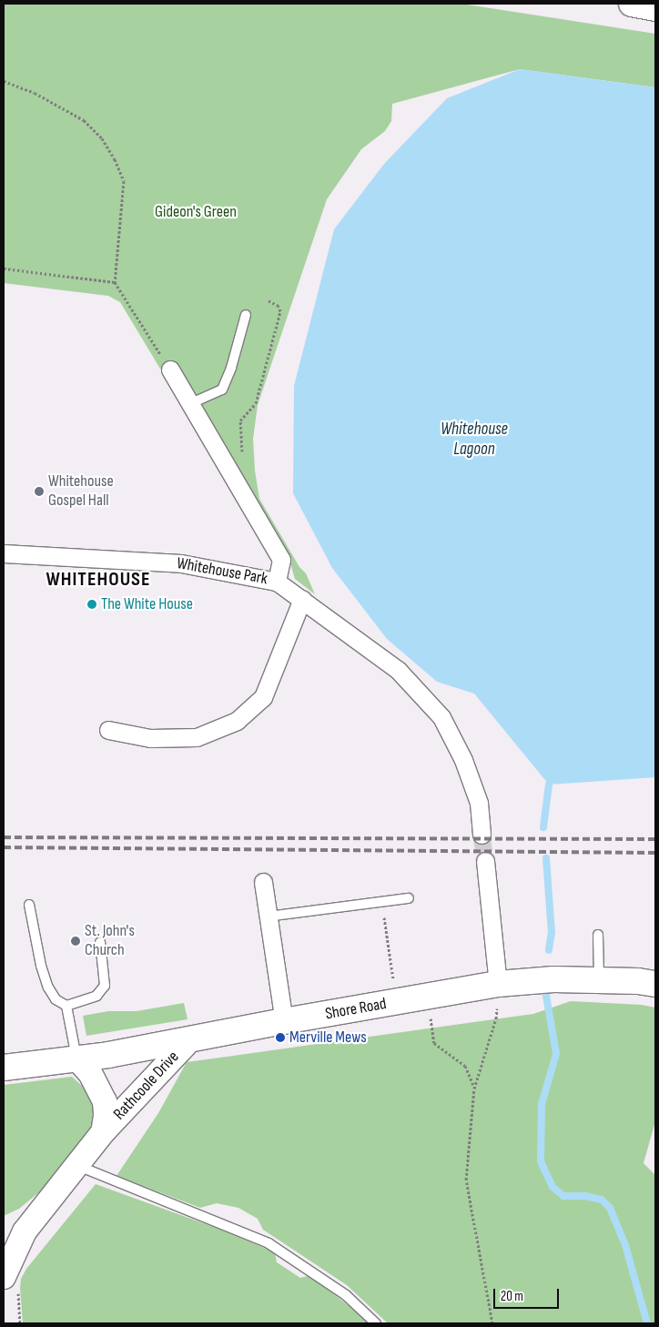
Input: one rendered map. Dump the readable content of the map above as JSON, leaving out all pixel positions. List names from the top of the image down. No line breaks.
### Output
{"streets":{"main road":["Shore Road"],"street":["Whitehouse Park","Rathcoole Drive"]},"crossings":[["Shore Road","Rathcoole Drive"]],"districts":["WHITEHOUSE"],"water":["Whitehouse Lagoon"],"parks":["Gideon's Green"],"places":["Whitehouse Gospel Hall","The White House","St. John's Church","Merville Mews"],"scale_bar":"20 m"}
